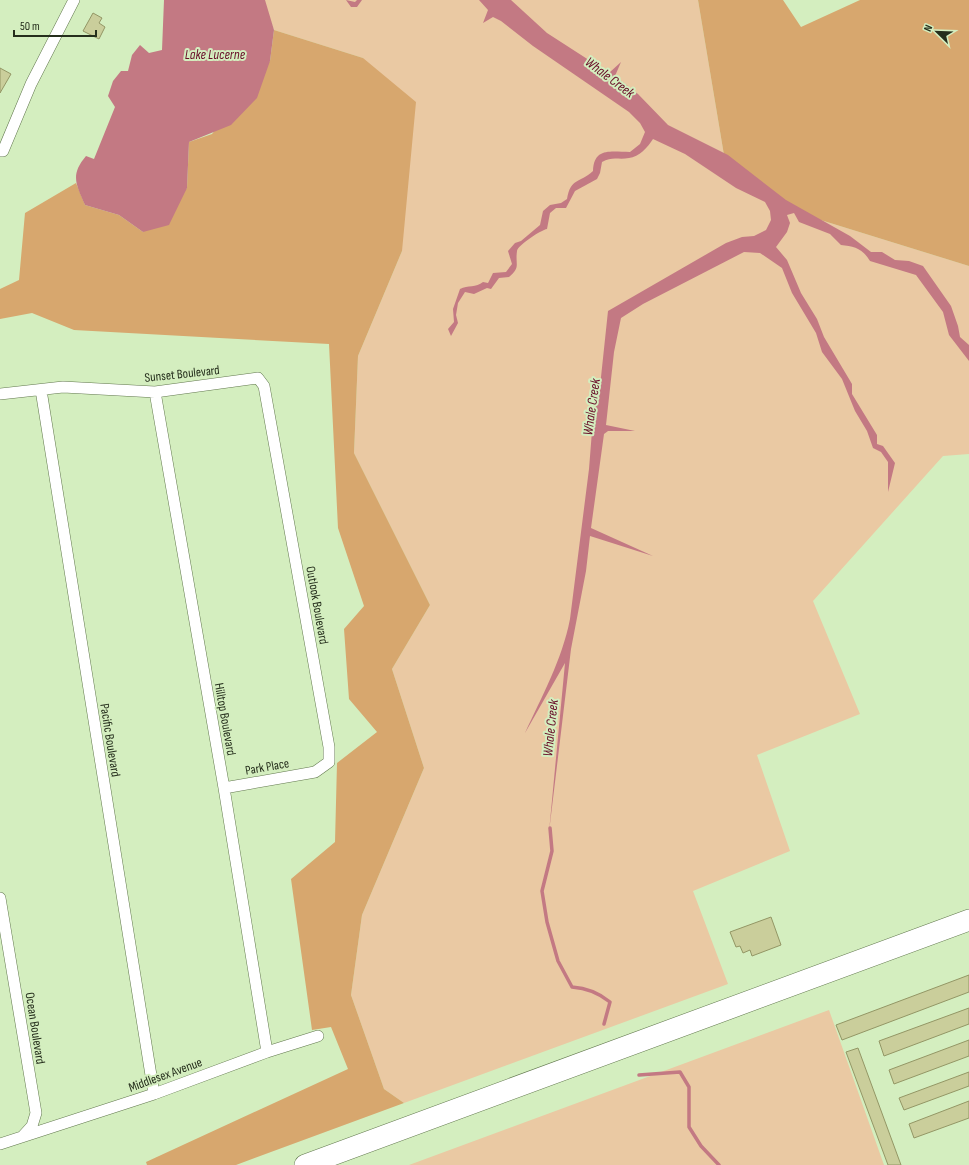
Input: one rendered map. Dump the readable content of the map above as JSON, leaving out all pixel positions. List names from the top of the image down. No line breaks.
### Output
{"streets":{"street":["Sunset Boulevard","Outlook Boulevard","Hilltop Boulevard","Pacific Boulevard","Park Place","Ocean Boulevard","Middlesex Avenue"]},"crossings":[["Sunset Boulevard","Outlook Boulevard"],["Sunset Boulevard","Hilltop Boulevard"],["Sunset Boulevard","Pacific Boulevard"],["Outlook Boulevard","Park Place"],["Hilltop Boulevard","Park Place"],["Hilltop Boulevard","Middlesex Avenue"],["Pacific Boulevard","Middlesex Avenue"],["Ocean Boulevard","Middlesex Avenue"]],"water":["Lake Lucerne","Whale Creek"],"scale_bar":"50 m","north":"top left"}
